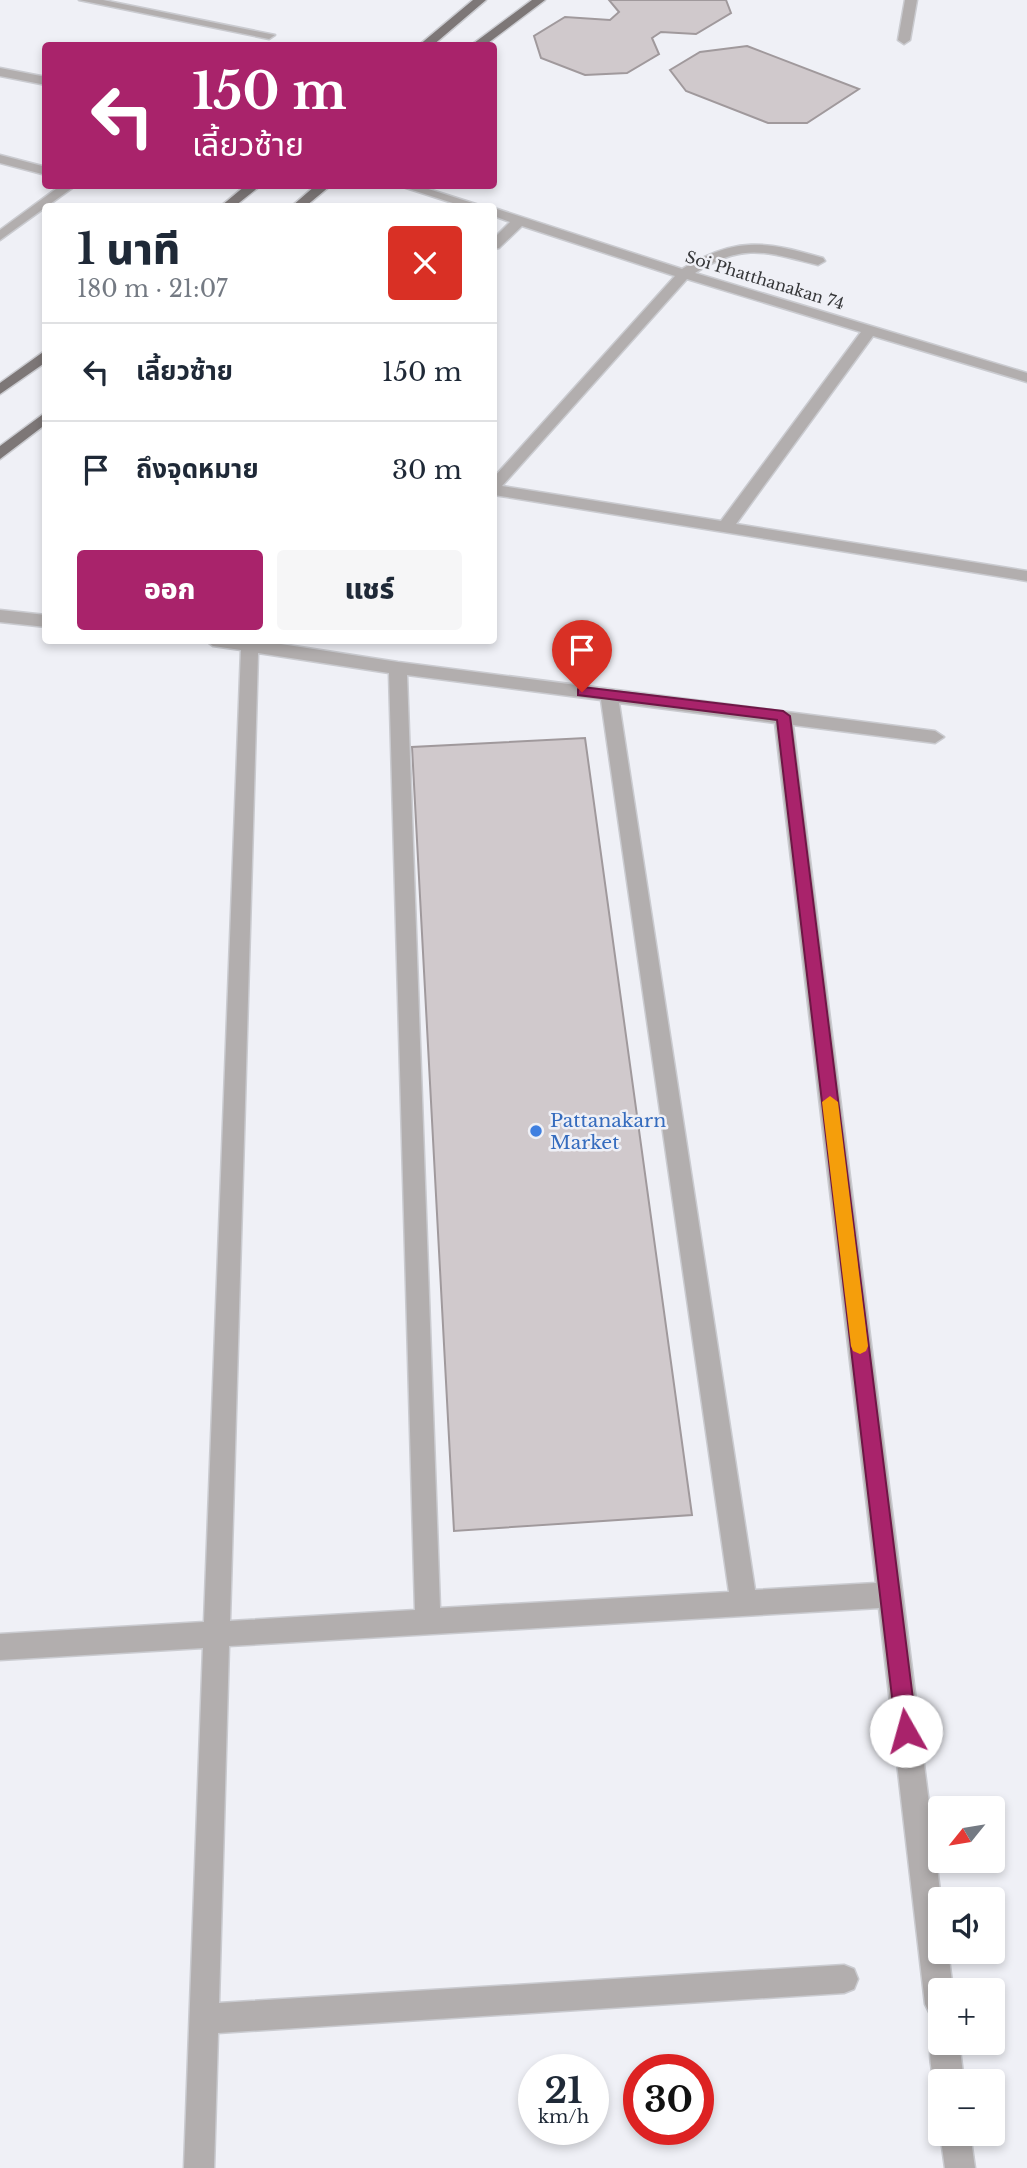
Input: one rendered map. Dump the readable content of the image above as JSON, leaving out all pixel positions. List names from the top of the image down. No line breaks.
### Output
{"streets":{"street":["Soi Phatthanakan 74"]},"places":["Pattanakarn Market"],"north":"bottom left","page":{"turn":["150 m","เลี้ยวซ้าย"],"heading":["1 นาที","180 m · 21:07"],"list":[{"name":"เลี้ยวซ้าย","value":"150 m"},{"name":"ถึงจุดหมาย","value":"30 m"}],"buttons":["ออก","แชร์"],"map_buttons":["+","−"],"speed":"21 km/h","limit":"30"}}
